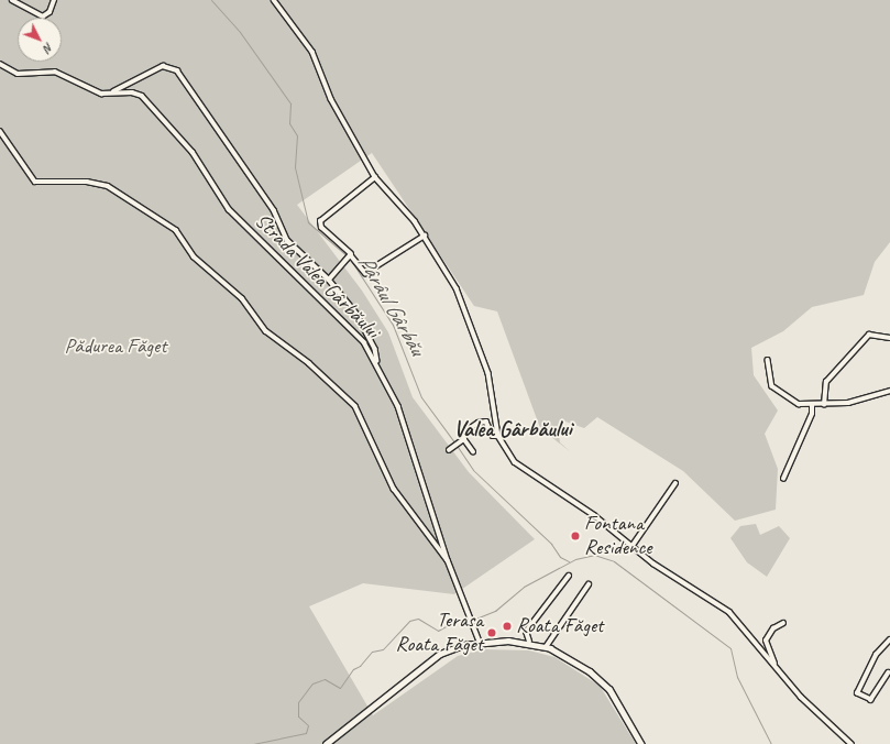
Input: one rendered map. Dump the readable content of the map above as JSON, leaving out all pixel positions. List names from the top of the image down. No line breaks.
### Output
{"streets":{"street":["Strada Valea Gârbăului"]},"districts":["Valea Gârbăului"],"water":["Pârâul Gârbău"],"parks":["Pădurea Făget"],"places":["Fontana Residence","Roata Făget","Terasa Roata Făget"],"north":"bottom right"}
